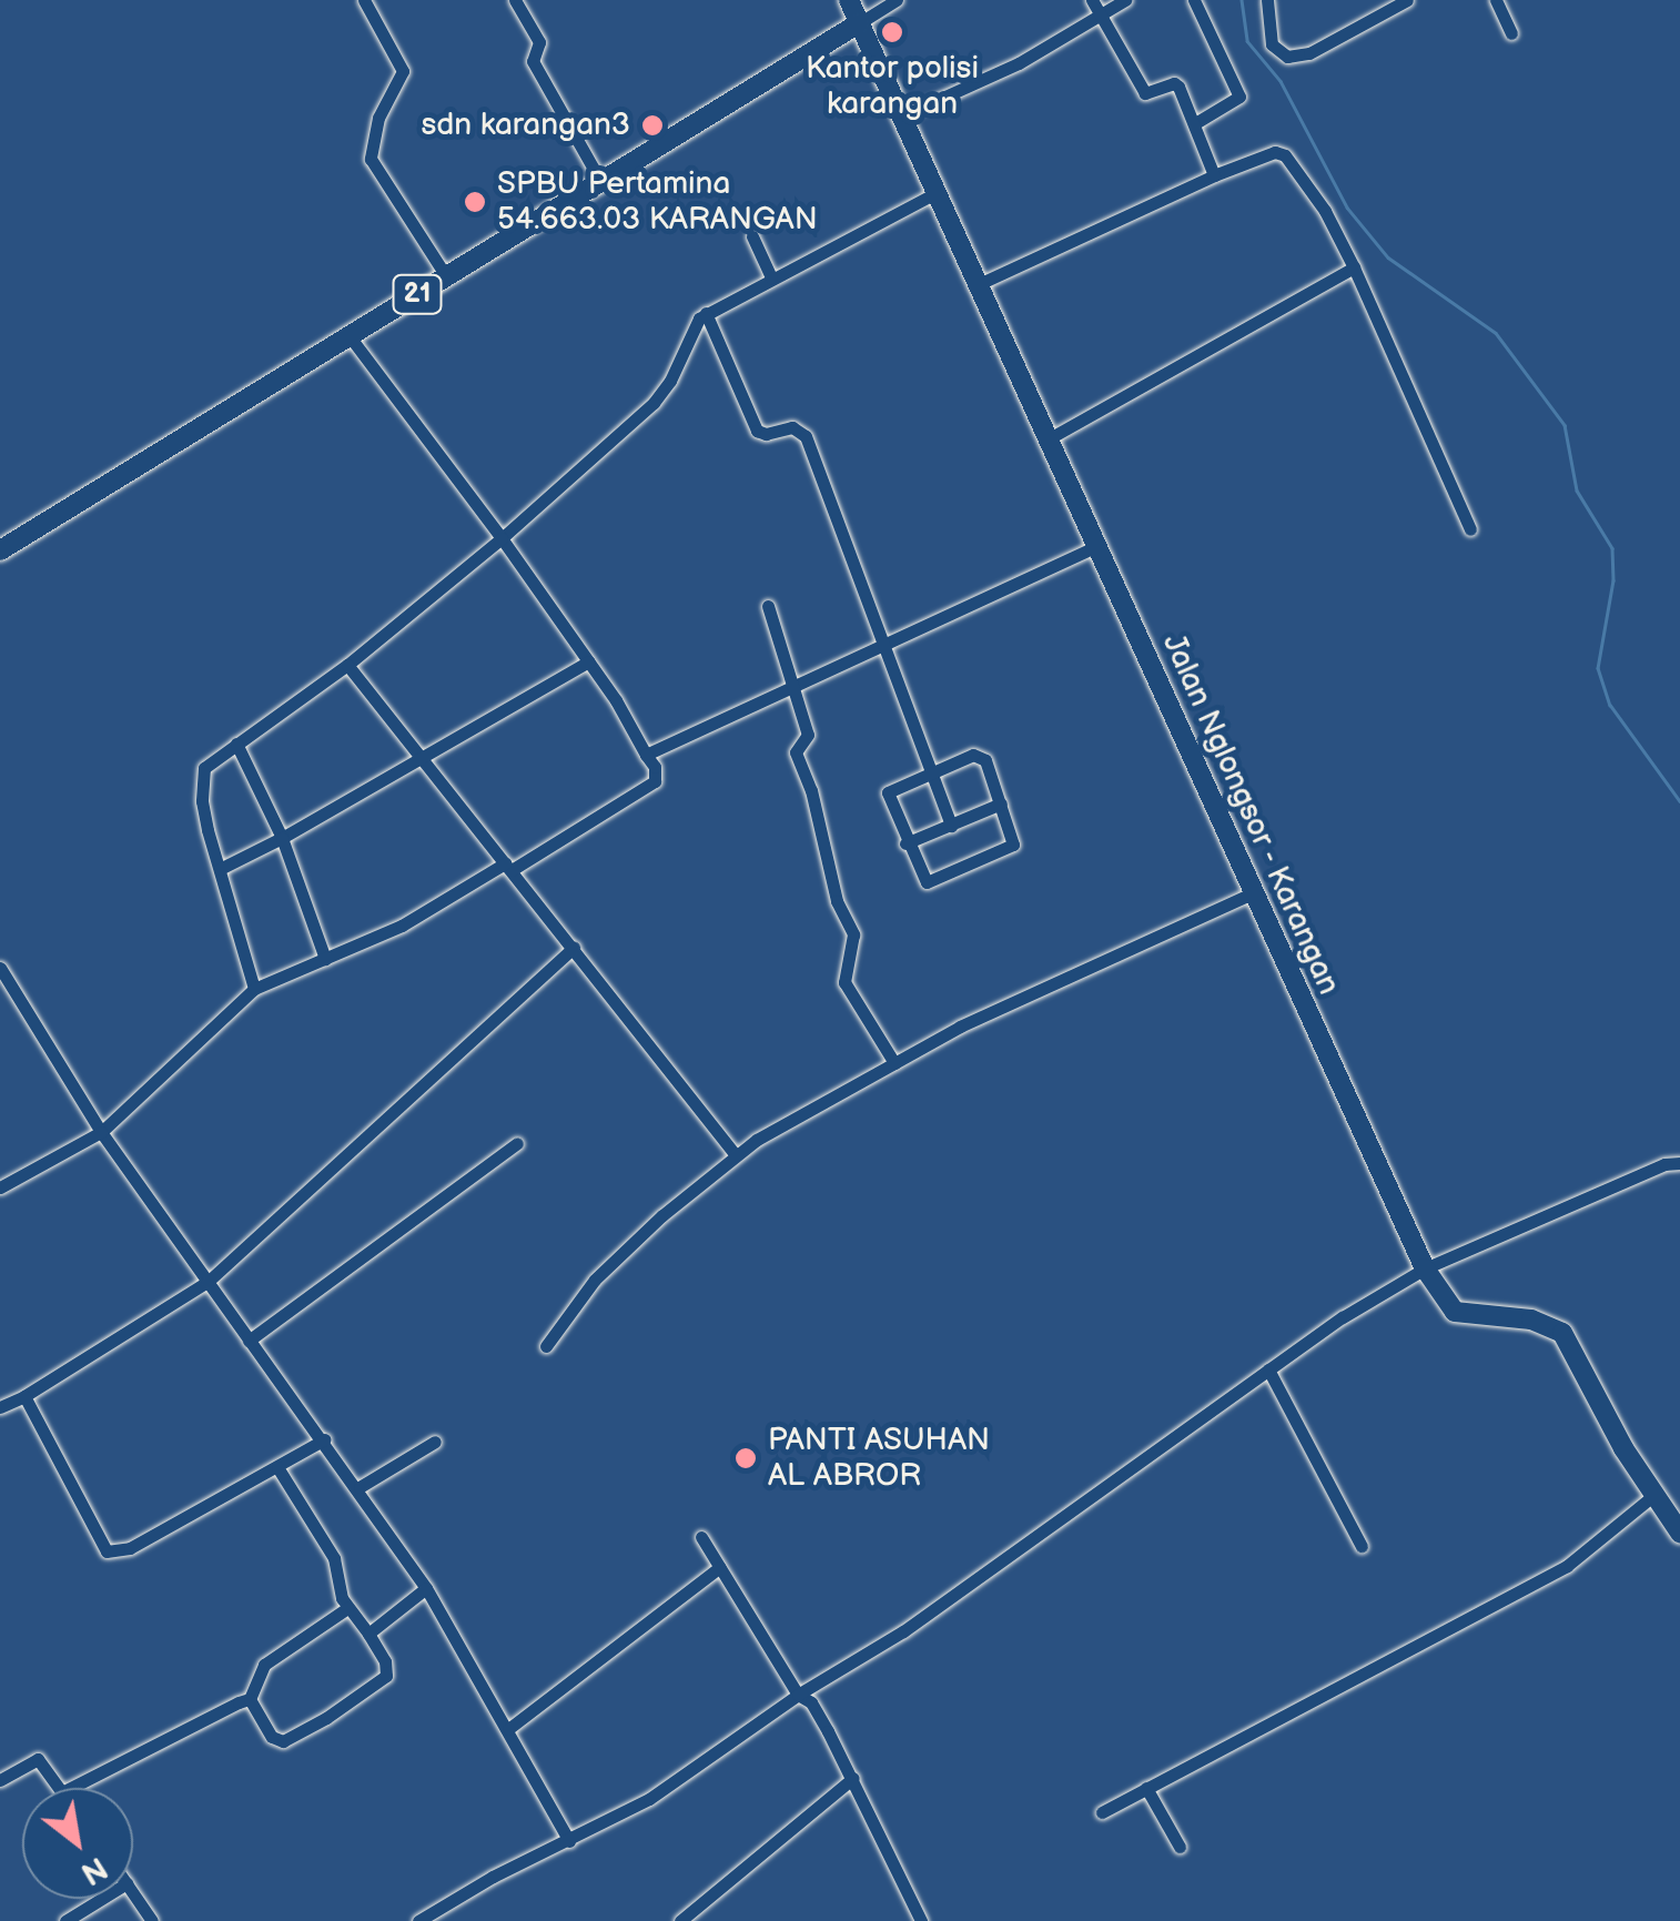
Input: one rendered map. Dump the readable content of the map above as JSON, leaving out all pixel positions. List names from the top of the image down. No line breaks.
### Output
{"streets":{"highway":["21","Jalan Nglongsor - Karangan"]},"crossings":[["21","Jalan Nglongsor - Karangan"]],"places":["Kantor polisi karangan","sdn karangan3","SPBU Pertamina 54.663.03 KARANGAN","PANTI ASUHAN AL ABROR"],"north":"bottom right"}
